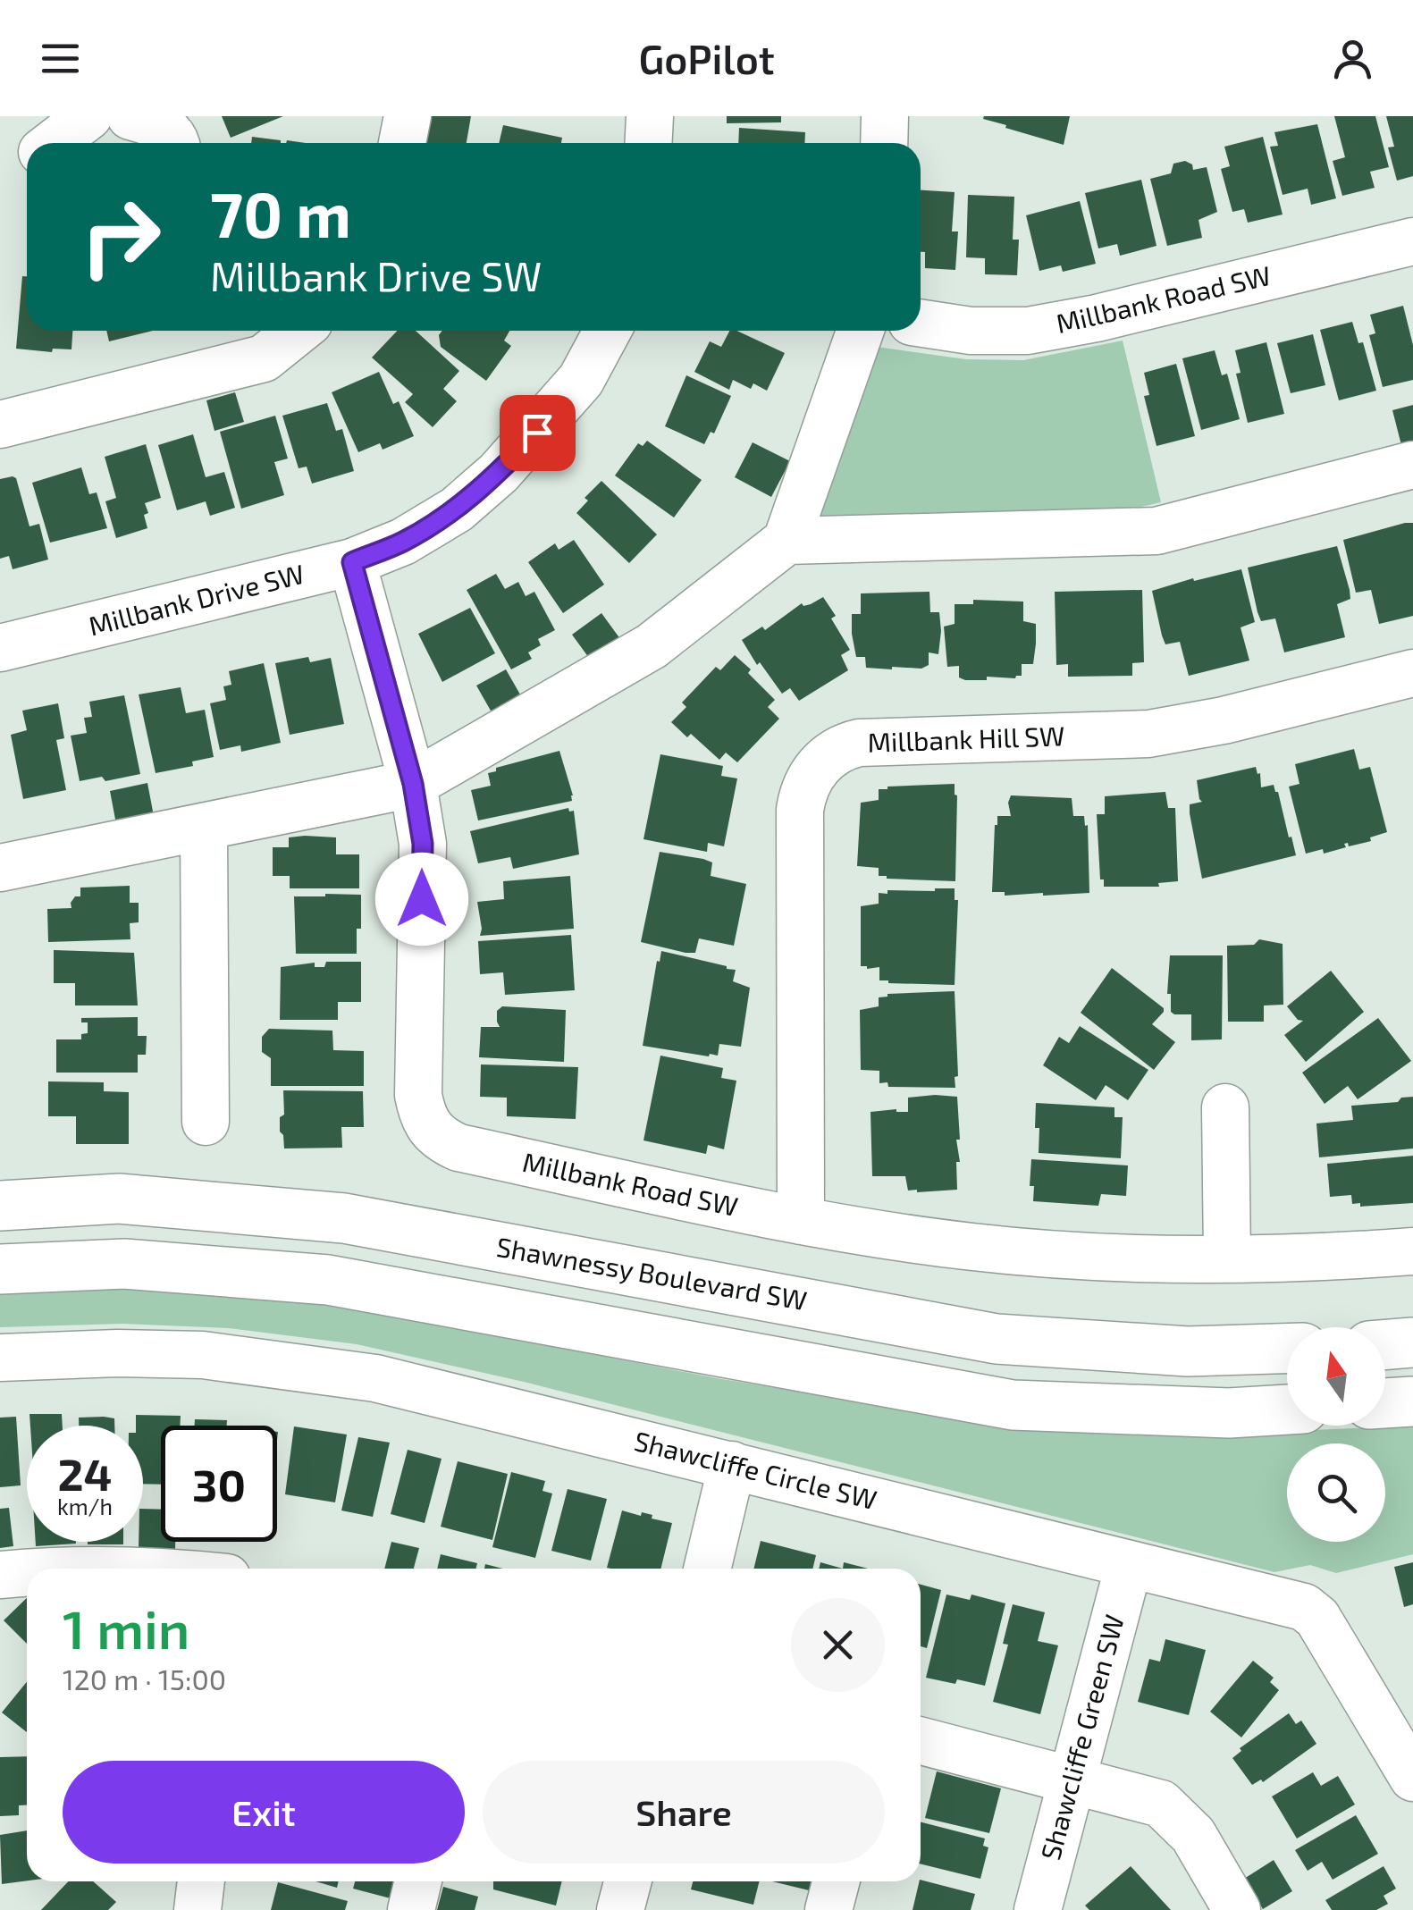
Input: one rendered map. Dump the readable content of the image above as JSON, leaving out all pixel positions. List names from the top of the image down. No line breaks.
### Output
{"streets":{"main road":["Shawnessy Boulevard SW"],"street":["Millbank Road SW","Millbank Drive SW","Millbank Hill SW","Shawcliffe Circle SW","Shawcliffe Green SW"]},"crossings":[["Millbank Road SW","Millbank Drive SW"],["Millbank Road SW","Millbank Hill SW"],["Shawcliffe Circle SW","Shawcliffe Green SW"]],"north":"top","page":{"header":"GoPilot","turn":["70 m","Millbank Drive SW"],"speed":"24 km/h","limit":"30","heading":["1 min","120 m · 15:00"],"buttons":["Exit","Share"]}}
